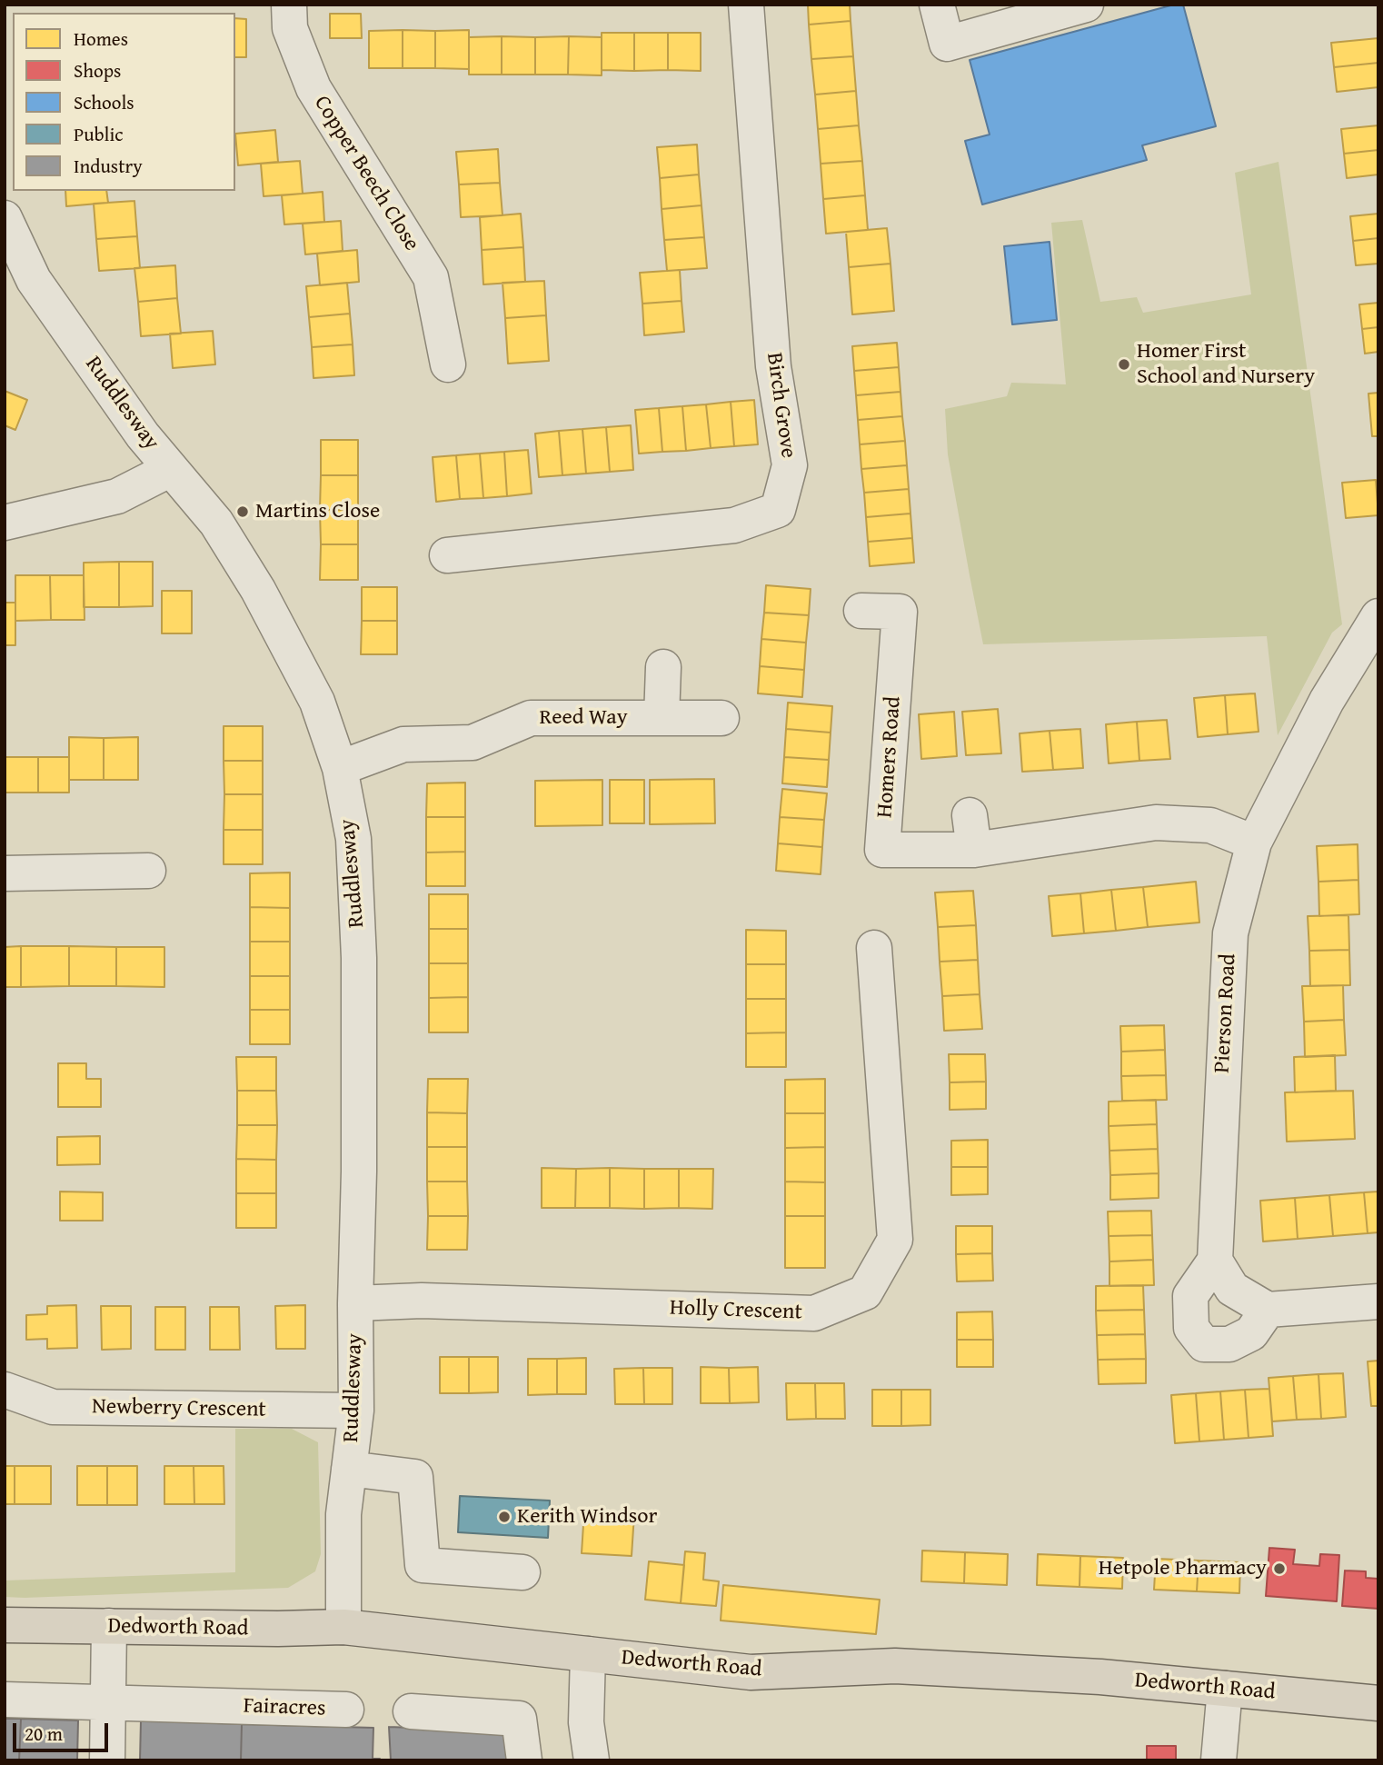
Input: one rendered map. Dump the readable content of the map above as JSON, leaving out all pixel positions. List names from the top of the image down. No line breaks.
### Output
{"streets":{"main road":["Dedworth Road"],"street":["Copper Beech Close","Ruddlesway","Birch Grove","Reed Way","Homers Road","Pierson Road","Holly Crescent","Newberry Crescent","Fairacres"]},"crossings":[["Ruddlesway","Reed Way"],["Ruddlesway","Holly Crescent"],["Ruddlesway","Newberry Crescent"],["Ruddlesway","Dedworth Road"],["Homers Road","Pierson Road"]],"places":["Homer First School and Nursery","Martins Close","Kerith Windsor","Hetpole Pharmacy"],"legend":["Homes","Shops","Schools","Public","Industry"],"scale_bar":"20 m"}
